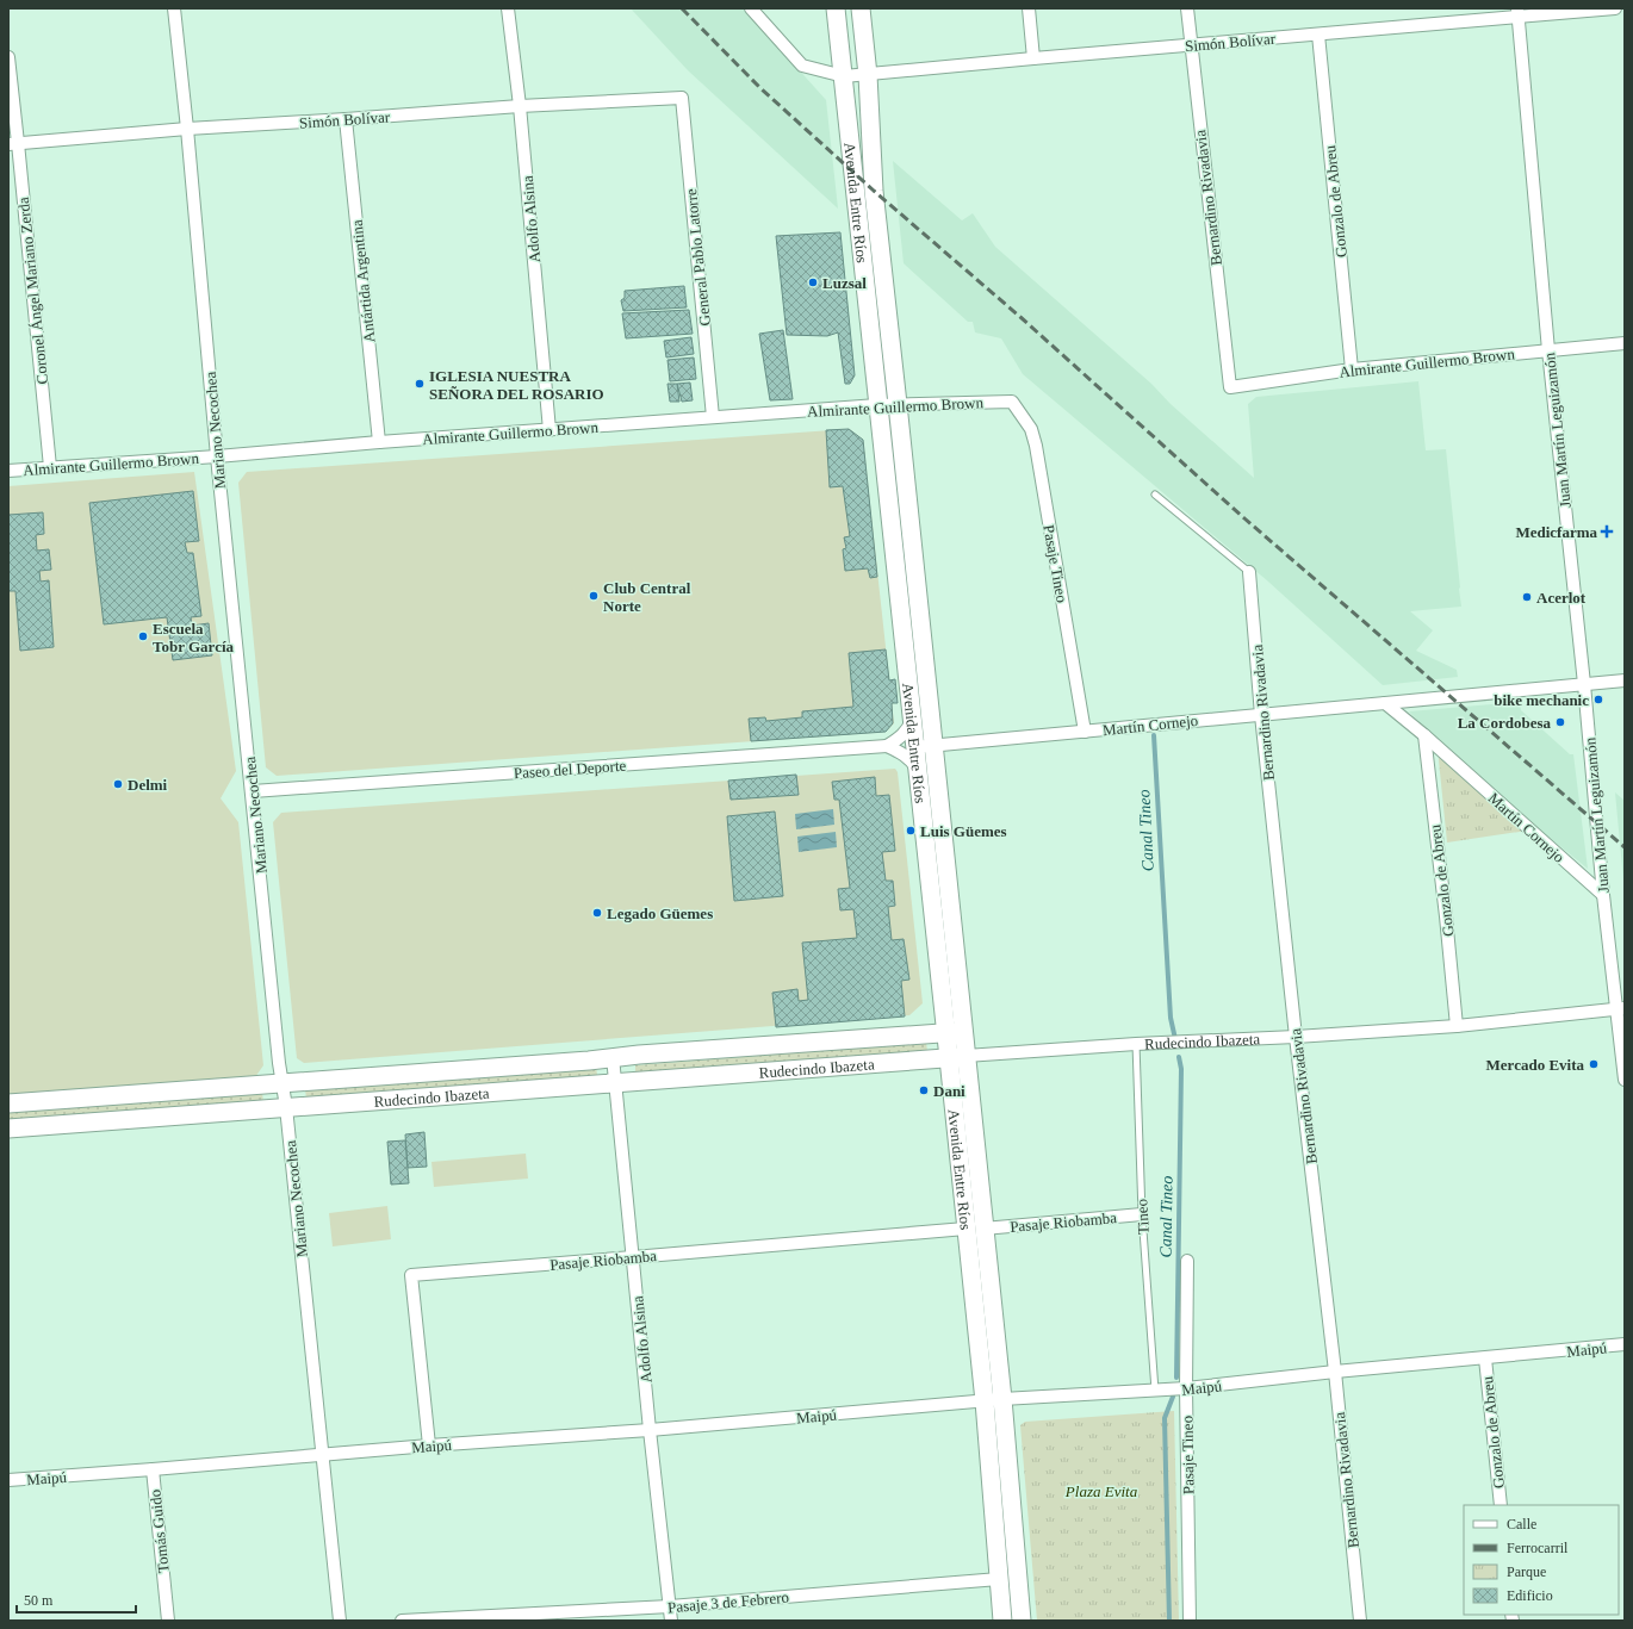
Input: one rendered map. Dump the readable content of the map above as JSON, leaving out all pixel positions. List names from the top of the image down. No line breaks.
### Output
{"streets":{"main road":["Avenida Entre Ríos","Rudecindo Ibazeta"],"street":["Simón Bolívar","Bernardino Rivadavia","Gonzalo de Abreu","Adolfo Alsina","General Pablo Latorre","Antártida Argentina","Coronel Ángel Mariano Zerda","Almirante Guillermo Brown","Mariano Necochea","Juan Martín Leguizamón","Pasaje Tineo","Martín Cornejo","Paseo del Deporte","Pasaje Riobamba","Maipú","Tomás Guido","Pasaje 3 de Febrero"],"lane":["Tineo"]},"crossings":[["Simón Bolívar","Bernardino Rivadavia"],["Simón Bolívar","Gonzalo de Abreu"],["Simón Bolívar","Avenida Entre Ríos"],["Simón Bolívar","Adolfo Alsina"],["Simón Bolívar","General Pablo Latorre"],["Simón Bolívar","Antártida Argentina"],["Simón Bolívar","Coronel Ángel Mariano Zerda"],["Simón Bolívar","Mariano Necochea"],["Simón Bolívar","Juan Martín Leguizamón"],["Bernardino Rivadavia","Almirante Guillermo Brown"],["Bernardino Rivadavia","Martín Cornejo"],["Bernardino Rivadavia","Rudecindo Ibazeta"],["Bernardino Rivadavia","Maipú"],["Gonzalo de Abreu","Almirante Guillermo Brown"],["Gonzalo de Abreu","Martín Cornejo"],["Gonzalo de Abreu","Rudecindo Ibazeta"],["Gonzalo de Abreu","Maipú"],["Avenida Entre Ríos","Almirante Guillermo Brown"],["Avenida Entre Ríos","Martín Cornejo"],["Avenida Entre Ríos","Rudecindo Ibazeta"],["Avenida Entre Ríos","Pasaje Riobamba"],["Avenida Entre Ríos","Maipú"],["Avenida Entre Ríos","Pasaje 3 de Febrero"],["Adolfo Alsina","Almirante Guillermo Brown"],["Adolfo Alsina","Rudecindo Ibazeta"],["Adolfo Alsina","Pasaje Riobamba"],["Adolfo Alsina","Maipú"],["Adolfo Alsina","Pasaje 3 de Febrero"],["General Pablo Latorre","Almirante Guillermo Brown"],["Antártida Argentina","Almirante Guillermo Brown"],["Coronel Ángel Mariano Zerda","Almirante Guillermo Brown"],["Almirante Guillermo Brown","Mariano Necochea"],["Almirante Guillermo Brown","Juan Martín Leguizamón"],["Almirante Guillermo Brown","Pasaje Tineo"],["Mariano Necochea","Paseo del Deporte"],["Mariano Necochea","Rudecindo Ibazeta"],["Mariano Necochea","Maipú"],["Juan Martín Leguizamón","Martín Cornejo"],["Juan Martín Leguizamón","Rudecindo Ibazeta"],["Pasaje Tineo","Martín Cornejo"],["Pasaje Tineo","Maipú"],["Rudecindo Ibazeta","Tineo"],["Tineo","Pasaje Riobamba"],["Tineo","Maipú"],["Pasaje Riobamba","Maipú"],["Maipú","Tomás Guido"]],"water":["Canal Tineo"],"parks":["Plaza Evita"],"places":{"other":["Luzsal","IGLESIA NUESTRA SEÑORA DEL ROSARIO","Club Central Norte","Acerlot","Escuela Tobr García","bike mechanic","La Cordobesa","Delmi","Luis Güemes","Legado Güemes","Mercado Evita","Dani"],"health":["Medicfarma"]},"legend":["Calle","Ferrocarril","Parque","Edificio"],"scale_bar":"50 m"}
